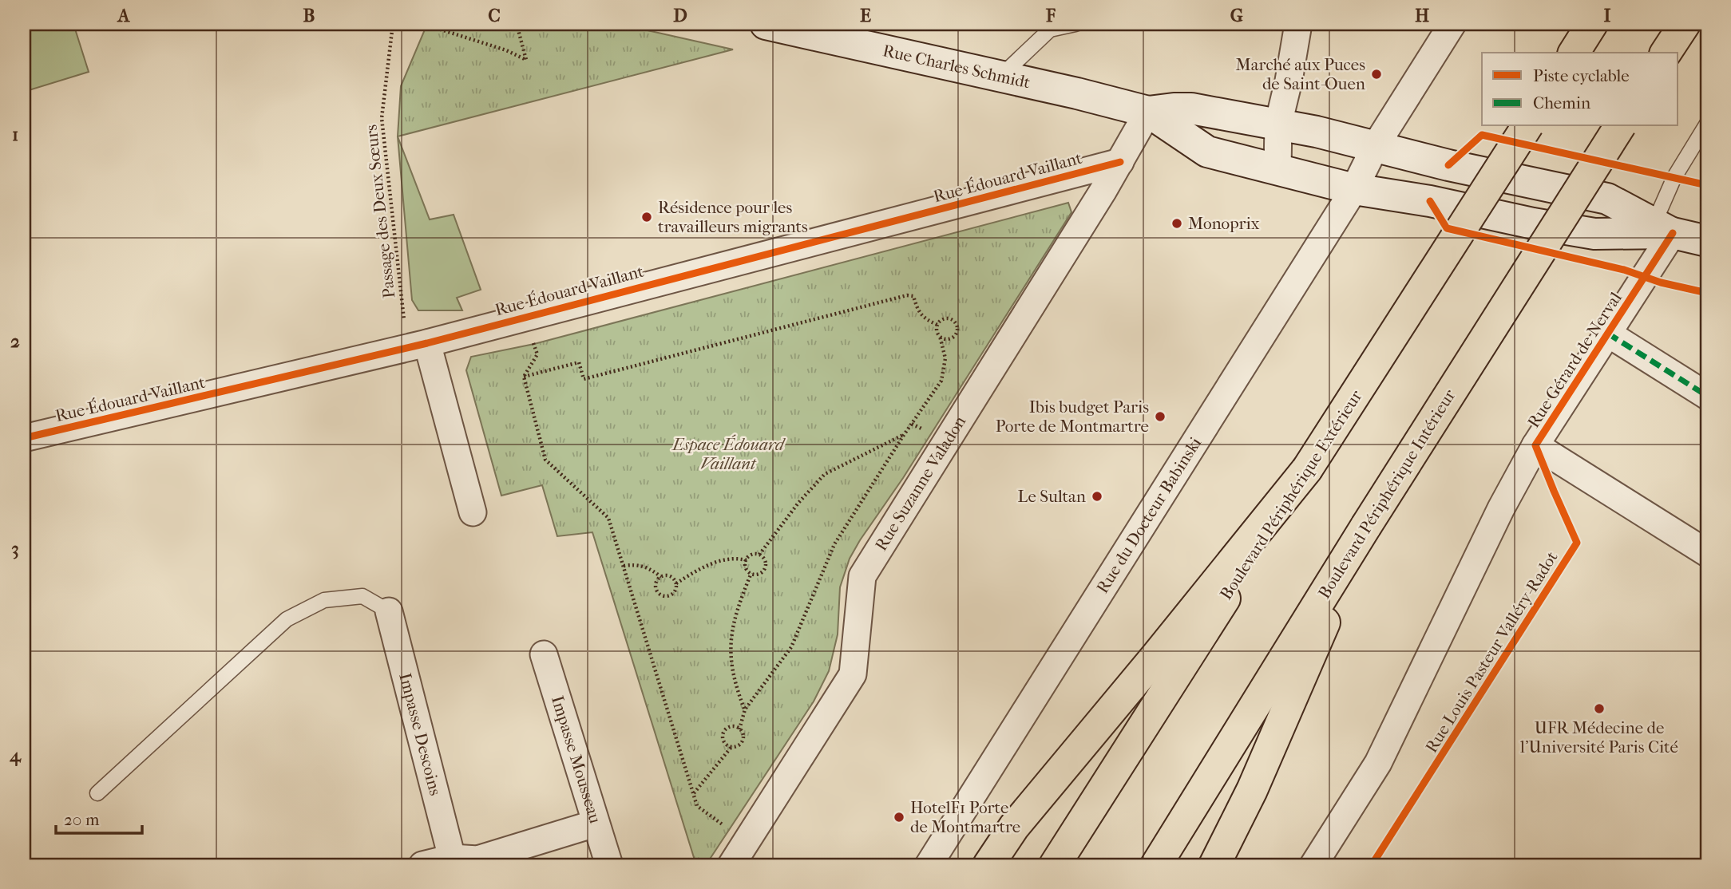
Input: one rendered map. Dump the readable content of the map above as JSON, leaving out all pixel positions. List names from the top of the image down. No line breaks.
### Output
{"streets":{"highway":["Boulevard Périphérique Intérieur","Boulevard Périphérique Extérieur"],"street":["Rue Charles Schmidt","Rue Édouard Vaillant","Rue Gérard de Nerval","Rue Suzanne Valadon","Rue du Docteur Babinski","Impasse Descoins","Impasse Mousseau"],"path":["Passage des Deux Sœurs"],"cycle path":["Rue Louis Pasteur Valléry-Radot"]},"crossings":[["Rue Charles Schmidt","Rue Suzanne Valadon"],["Rue Charles Schmidt","Rue du Docteur Babinski"],["Rue Édouard Vaillant","Rue Suzanne Valadon"]],"parks":["Espace Édouard Vaillant"],"places":["Marché aux Puces de Saint-Ouen","Résidence pour les travailleurs migrants","Monoprix","Ibis budget Paris Porte de Montmartre","Le Sultan","UFR Médecine de l'Université Paris Cité","HotelF1 Porte de Montmartre"],"legend":["Piste cyclable","Chemin"],"scale_bar":"20 m","grid":{"columns":["A","B","C","D","E","F","G","H","I"],"rows":["1","2","3","4"]}}
